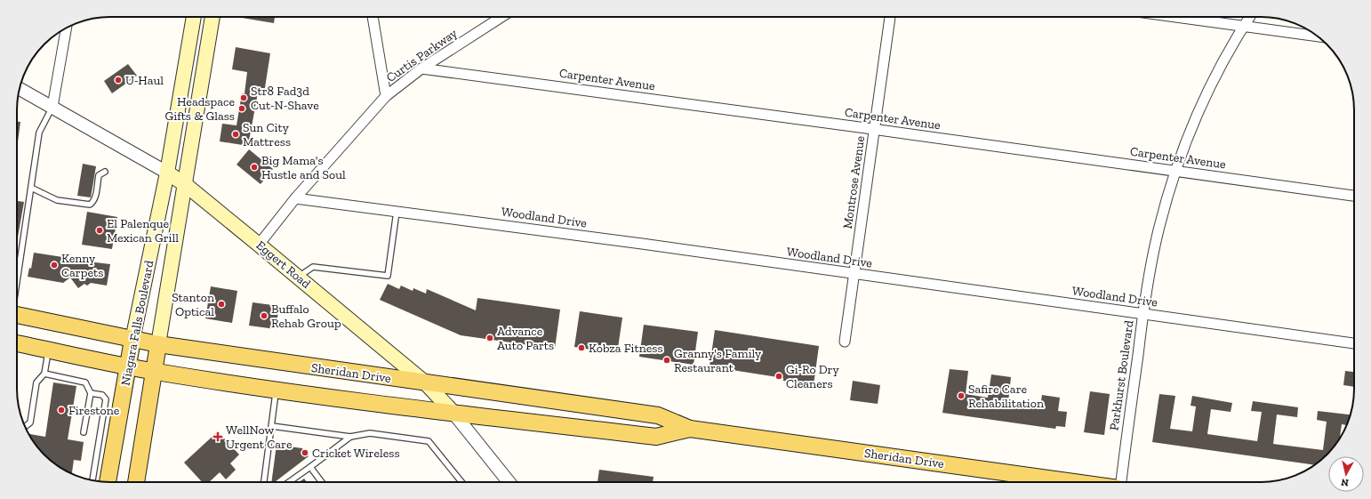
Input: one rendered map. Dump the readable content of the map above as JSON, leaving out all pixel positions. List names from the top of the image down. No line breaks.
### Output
{"streets":{"main road":["Eggert Road","Niagara Falls Boulevard","Sheridan Drive"],"street":["Curtis Parkway","Carpenter Avenue","Montrose Avenue","Woodland Drive","Parkhurst Boulevard"]},"crossings":[["Curtis Parkway","Carpenter Avenue"],["Curtis Parkway","Woodland Drive"],["Curtis Parkway","Eggert Road"],["Carpenter Avenue","Montrose Avenue"],["Carpenter Avenue","Parkhurst Boulevard"],["Montrose Avenue","Woodland Drive"],["Woodland Drive","Parkhurst Boulevard"],["Eggert Road","Niagara Falls Boulevard"],["Eggert Road","Sheridan Drive"],["Niagara Falls Boulevard","Sheridan Drive"]],"places":{"other":["U-Haul","Str8 Fad3d Cut-N-Shave","Headspace Gifts & Glass","Sun City Mattress","Big Mama's Hustle and Soul","El Palenque Mexican Grill","Kenny Carpets","Stanton Optical","Buffalo Rehab Group","Advance Auto Parts","Kobza Fitness","Granny's Family Restaurant","Gi-Ro Dry Cleaners","Safire Care Rehabilitation","Firestone","Cricket Wireless"],"health":["WellNow Urgent Care"]},"north":"bottom"}
